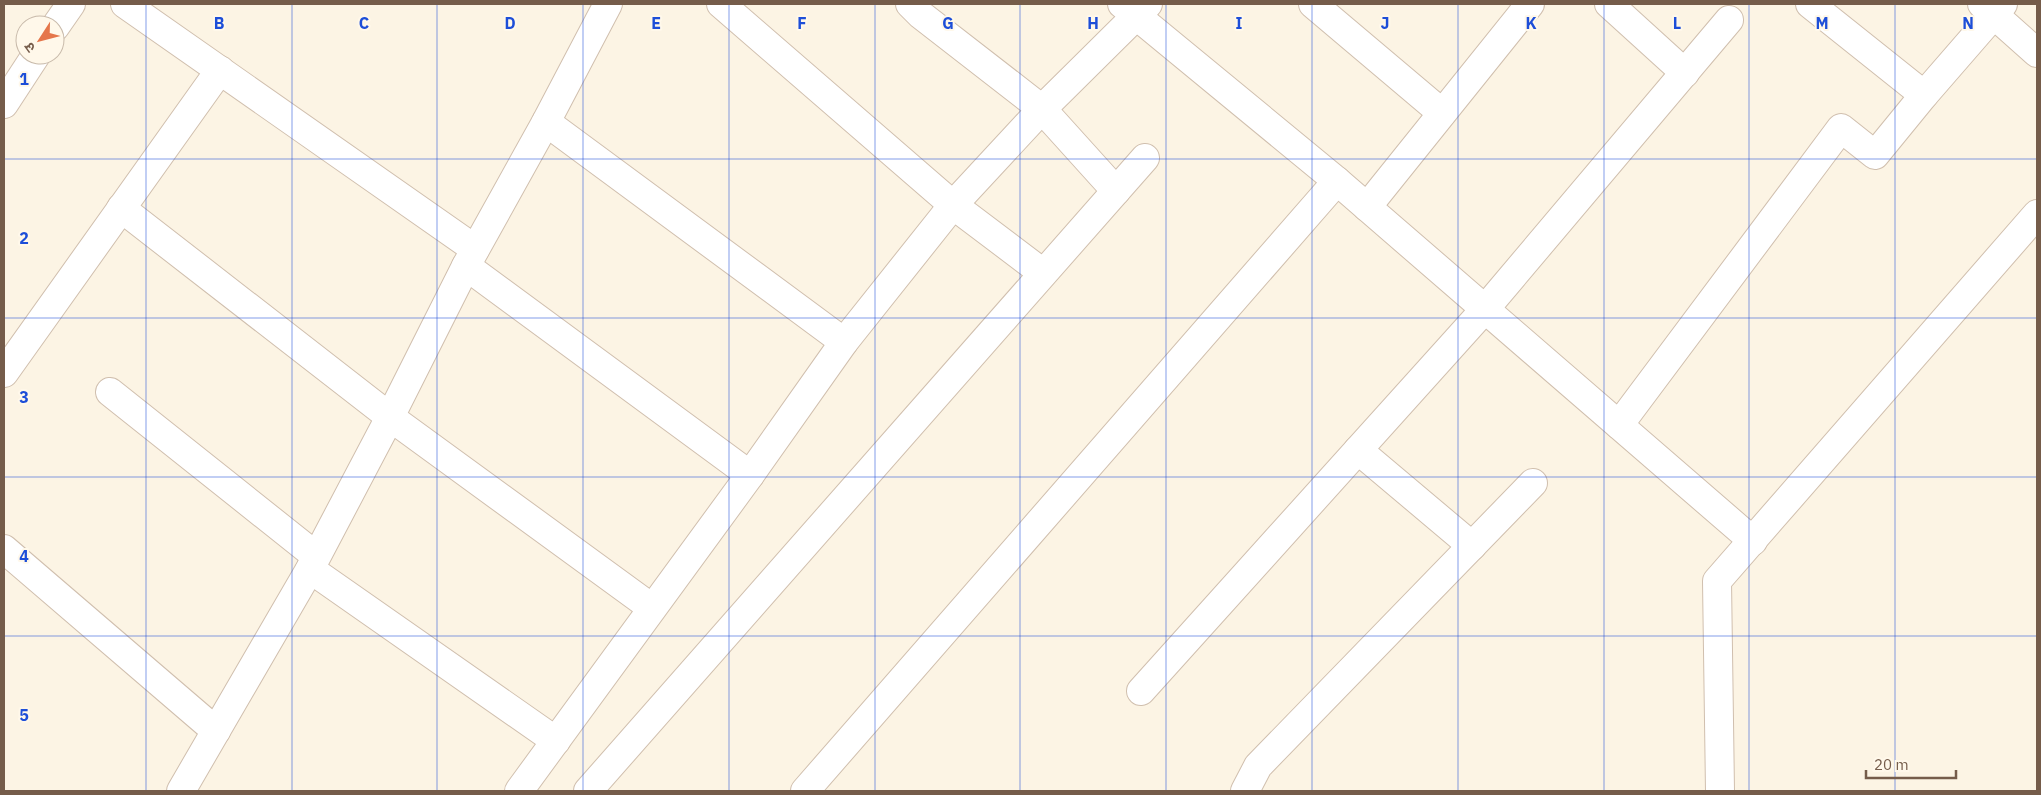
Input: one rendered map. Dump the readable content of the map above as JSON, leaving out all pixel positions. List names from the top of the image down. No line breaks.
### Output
{"scale_bar":"20 m","north":"bottom left","grid":{"columns":["B","C","D","E","F","G","H","I","J","K","L","M","N"],"rows":["1","2","3","4","5"]}}
